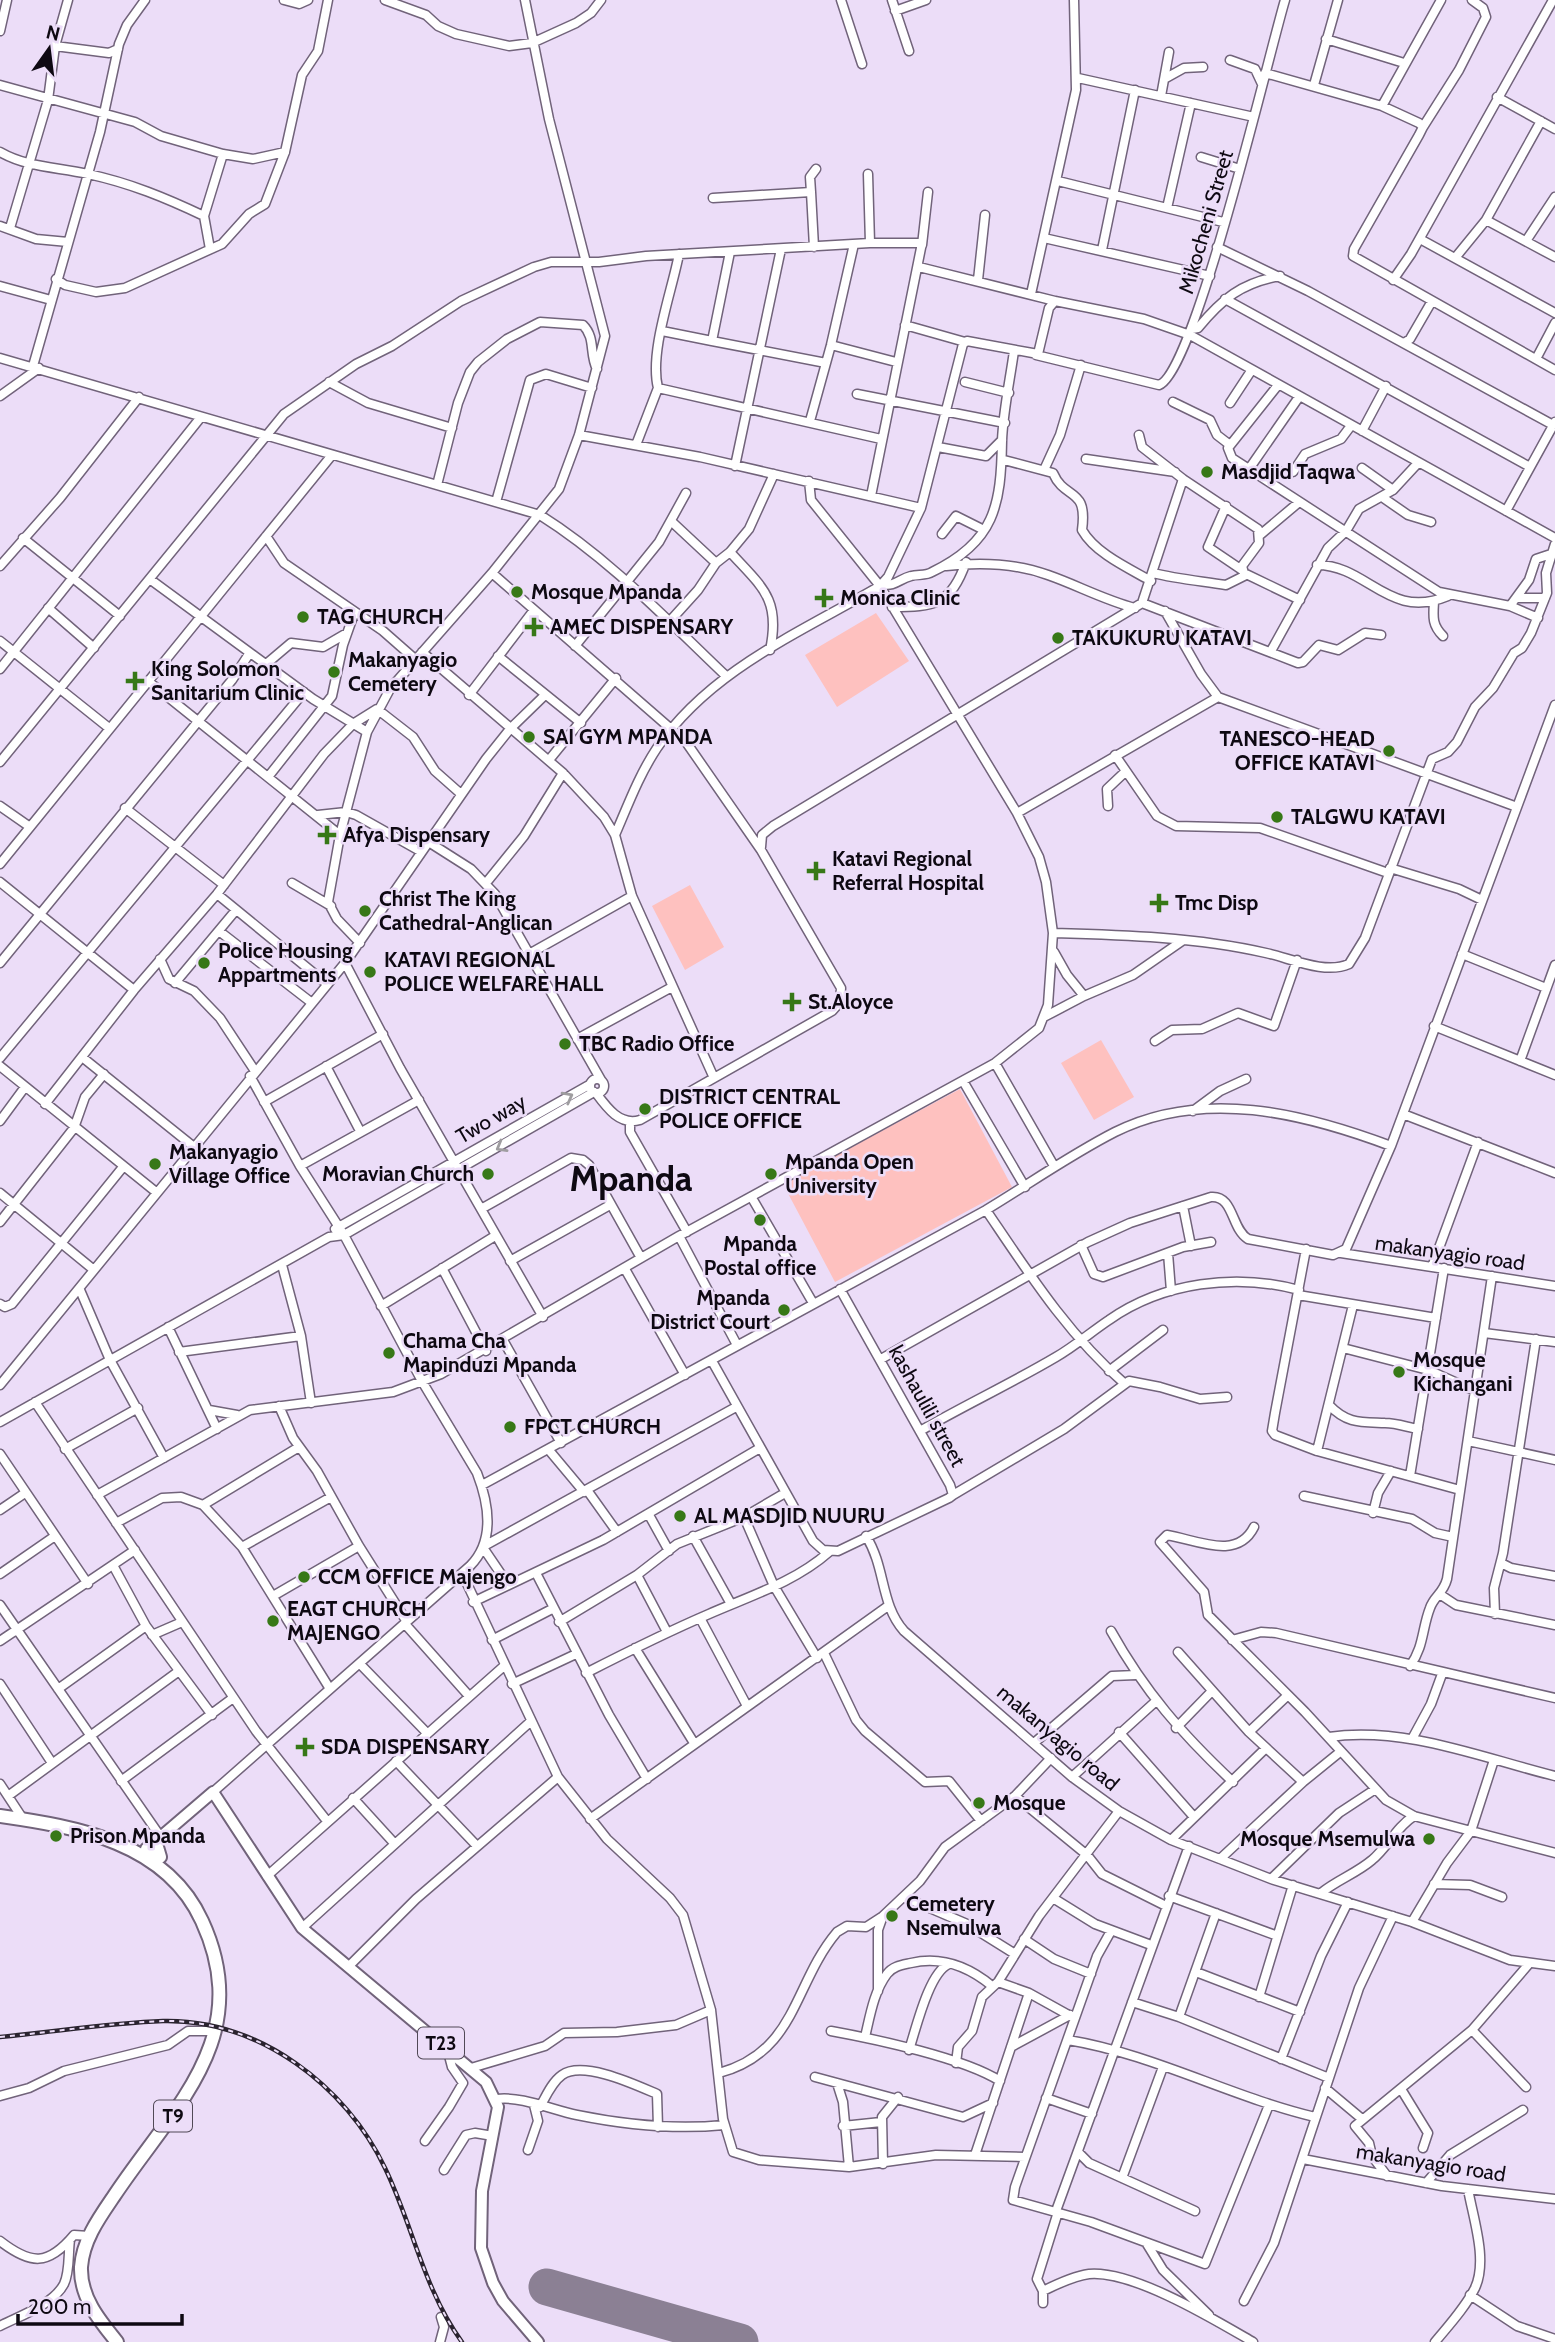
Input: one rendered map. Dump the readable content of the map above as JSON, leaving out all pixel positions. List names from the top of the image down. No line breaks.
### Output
{"streets":{"highway":["T9"],"main road":["T23"],"street":["Mikocheni Street","Two way","makanyagio road","kashaulili street"]},"crossings":[["makanyagio road","kashaulili street"]],"districts":["Mpanda"],"places":{"other":["Masdjid Taqwa","Mosque Mpanda","TAG CHURCH","TAKUKURU KATAVI","Makanyagio Cemetery","SAI GYM MPANDA","TANESCO-HEAD OFFICE KATAVI","TALGWU KATAVI","Christ The King Cathedral-Anglican","Police Housing Appartments","KATAVI REGIONAL POLICE WELFARE HALL","TBC Radio Office","DISTRICT CENTRAL POLICE OFFICE","Makanyagio Village Office","Moravian Church","Mpanda Open University","Mpanda Postal office","Mpanda District Court","Chama Cha Mapinduzi Mpanda","Mosque Kichangani","FPCT CHURCH","AL MASDJID NUURU","CCM OFFICE Majengo","EAGT CHURCH MAJENGO","Mosque","Prison Mpanda","Mosque Msemulwa","Cemetery Nsemulwa"],"health":["Monica Clinic","AMEC DISPENSARY","King Solomon Sanitarium Clinic","Afya Dispensary","Katavi Regional Referral Hospital","Tmc Disp","St.Aloyce","SDA DISPENSARY"]},"scale_bar":"200 m","north":"top"}
